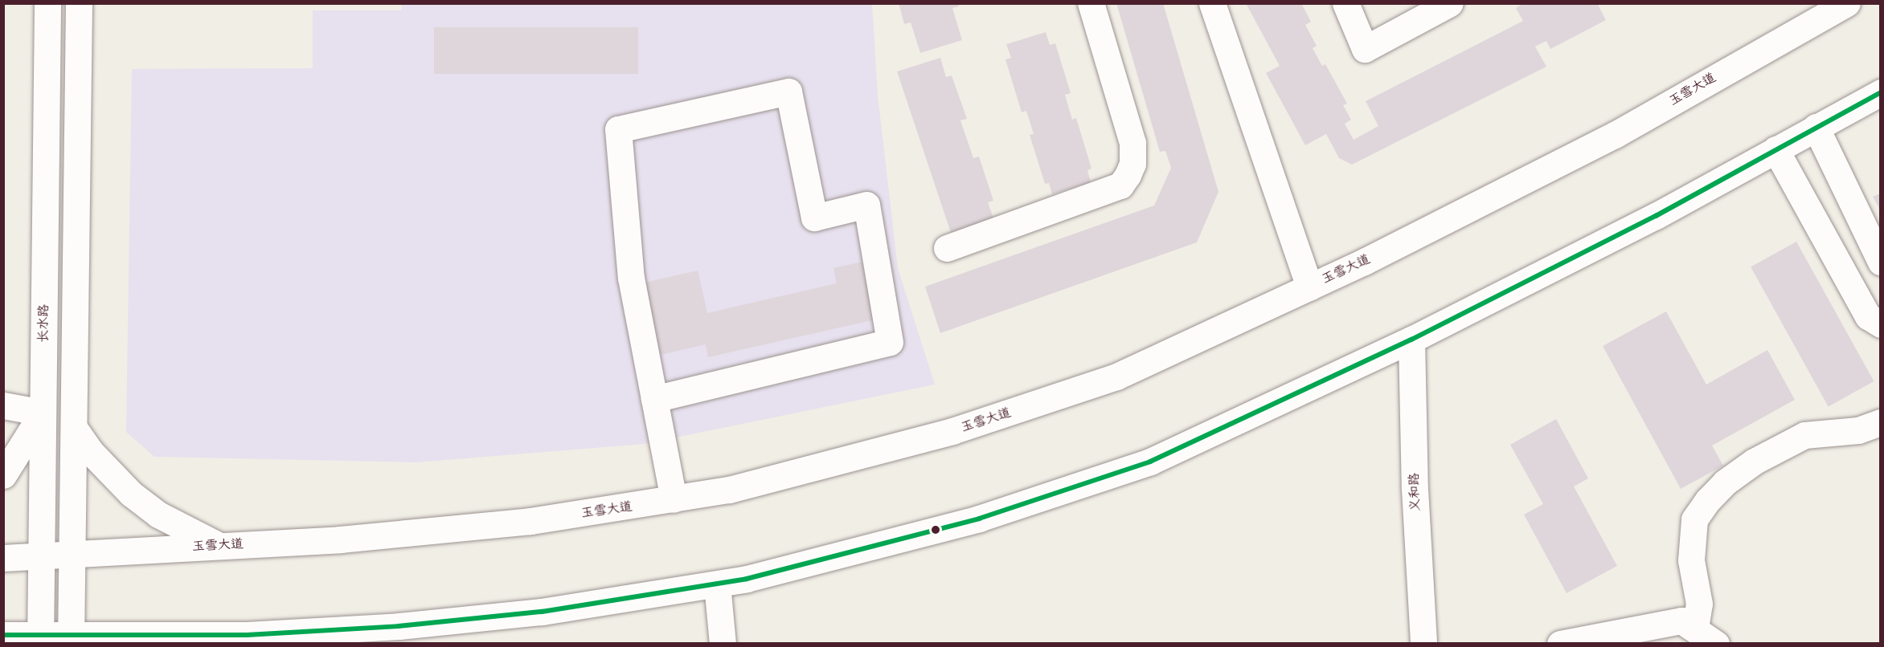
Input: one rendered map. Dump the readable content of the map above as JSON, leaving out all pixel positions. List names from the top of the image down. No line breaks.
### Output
{"streets":{"main road":["玉雪大道","长水路","义和路"]},"crossings":[["玉雪大道","长水路"]]}
